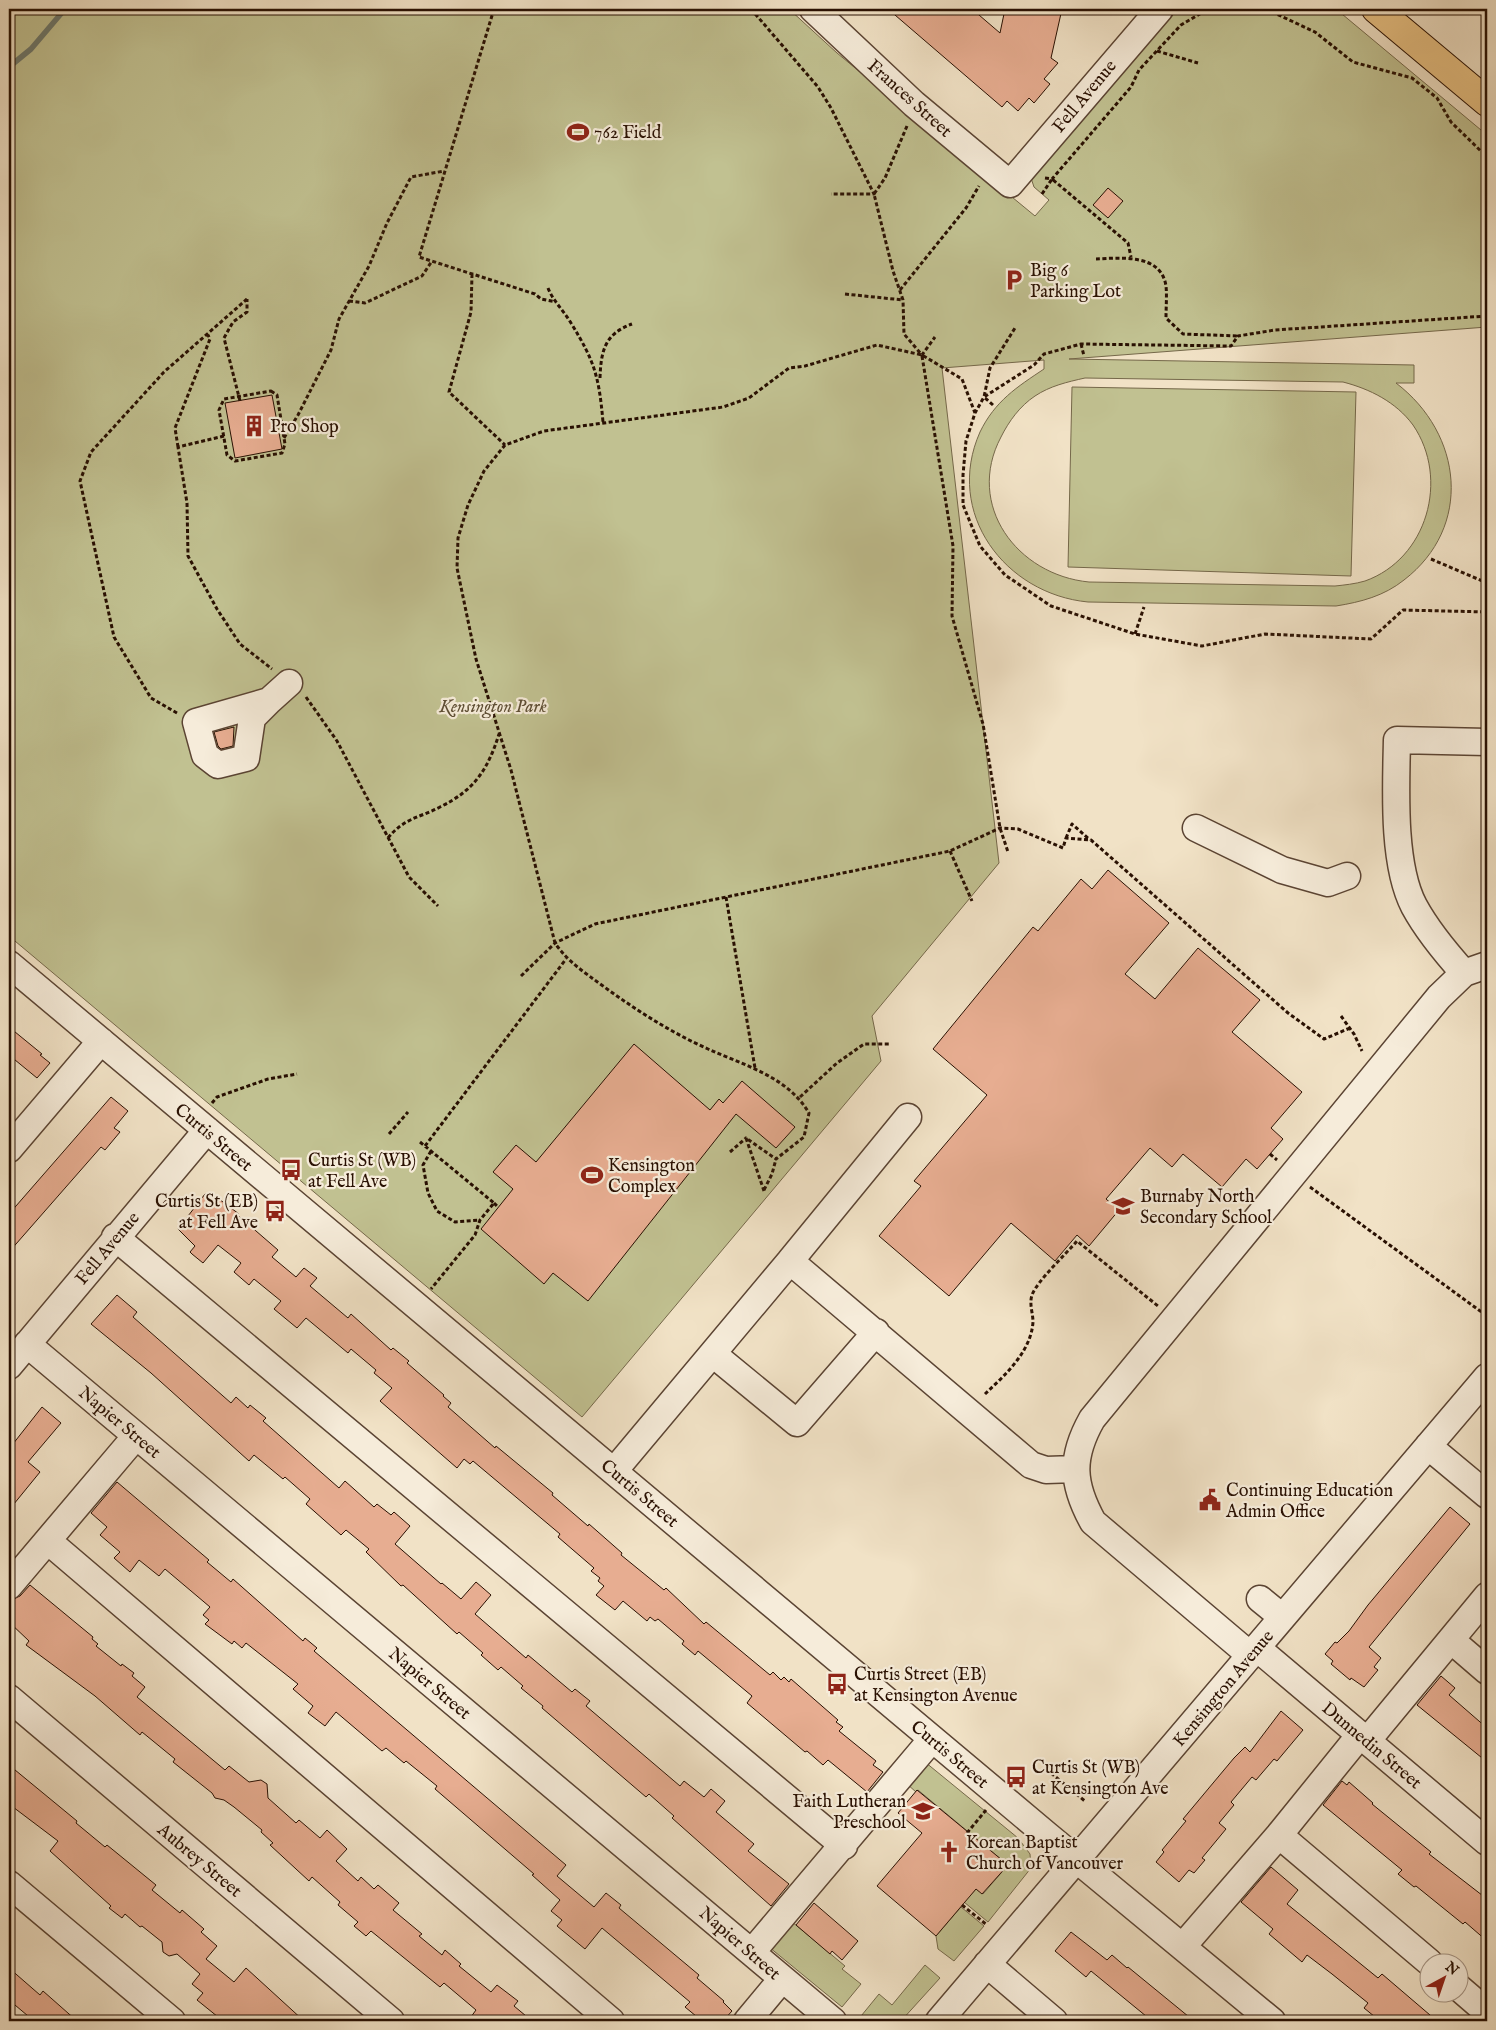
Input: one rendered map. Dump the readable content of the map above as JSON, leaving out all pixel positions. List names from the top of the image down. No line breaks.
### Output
{"streets":{"street":["Fell Avenue","Frances Street","Curtis Street","Napier Street","Kensington Avenue","Dunnedin Street","Aubrey Street"]},"crossings":[["Fell Avenue","Frances Street"],["Fell Avenue","Curtis Street"],["Fell Avenue","Napier Street"],["Curtis Street","Kensington Avenue"],["Kensington Avenue","Dunnedin Street"]],"parks":["Kensington Park"],"places":{"sports":["762 Field","Kensington Complex"],"parking":["Big 6 Parking Lot"],"building":["Pro Shop"],"bus stop":["Curtis St (WB) at Fell Ave","Curtis St (EB) at Fell Ave","Curtis Street (EB) at Kensington Avenue","Curtis St (WB) at Kensington Ave"],"school or university":["Burnaby North Secondary School","Faith Lutheran Preschool"],"public building":["Continuing Education Admin Office"],"church":["Korean Baptist Church of Vancouver"]},"north":"top right"}
